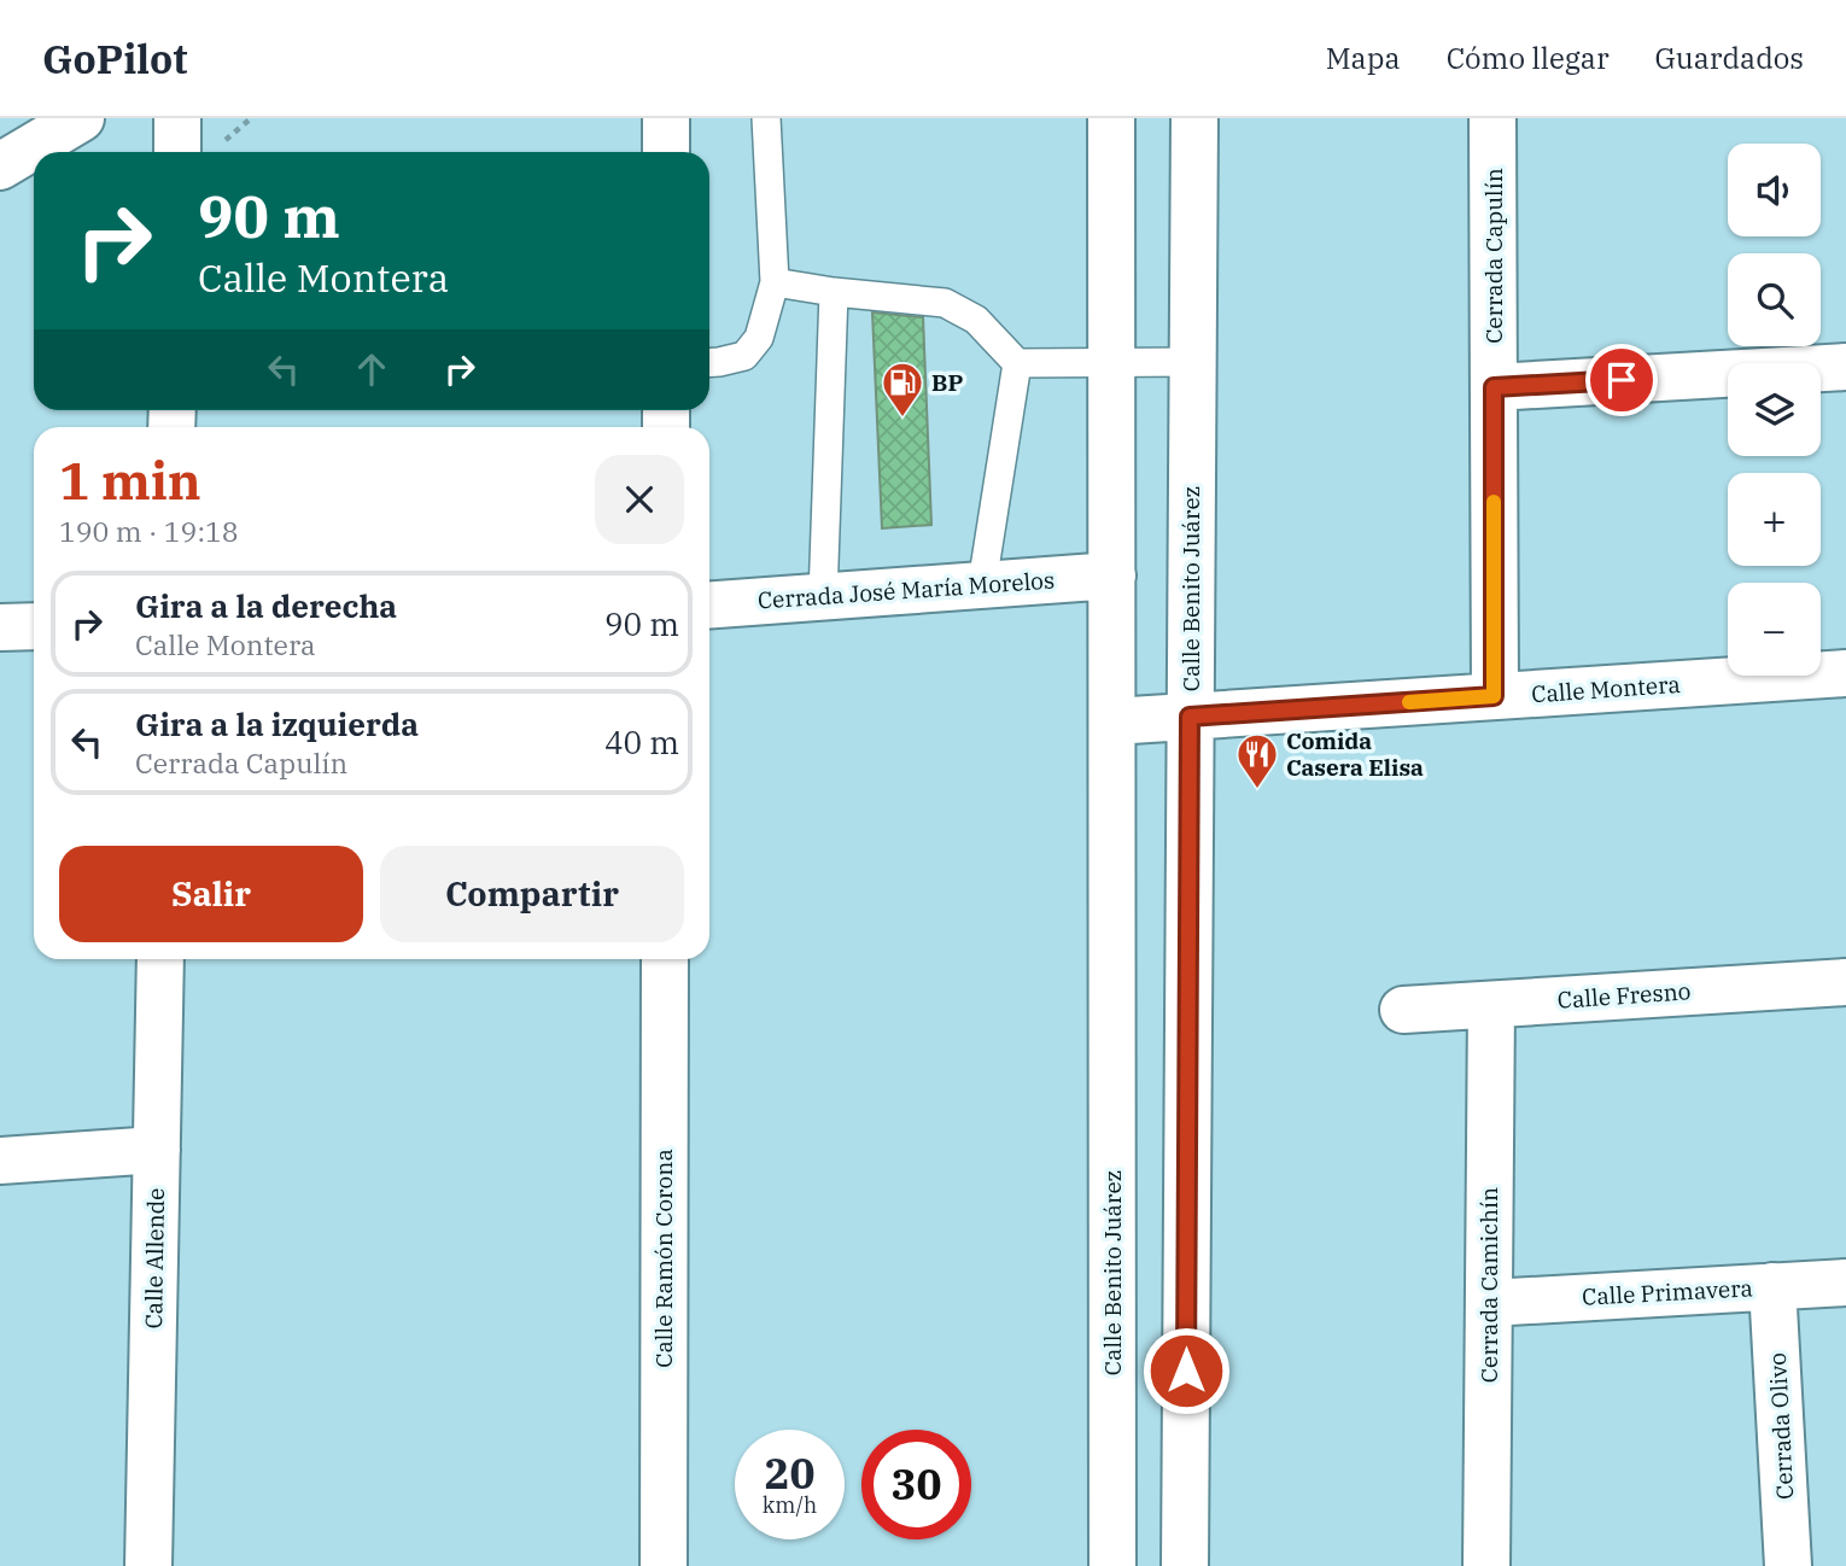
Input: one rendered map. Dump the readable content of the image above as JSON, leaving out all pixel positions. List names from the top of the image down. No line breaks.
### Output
{"streets":{"street":["Cerrada Capulín","Calle Benito Juárez","Cerrada José María Morelos","Calle Montera","Calle Fresno","Calle Allende","Calle Ramón Corona","Cerrada Camichín","Calle Primavera","Cerrada Olivo"]},"crossings":[["Cerrada Capulín","Calle Montera"],["Calle Benito Juárez","Cerrada José María Morelos"],["Calle Benito Juárez","Calle Montera"],["Calle Fresno","Cerrada Camichín"],["Cerrada Camichín","Calle Primavera"],["Calle Primavera","Cerrada Olivo"]],"places":{"fuel station":["BP"],"restaurant":["Comida Casera Elisa"]},"page":{"header":"GoPilot","nav":["Mapa","Cómo llegar","Guardados"],"map_buttons":["+","−"],"turn":["90 m","Calle Montera"],"heading":["1 min","190 m · 19:18"],"list":[{"name":"Gira a la derecha","note":"Calle Montera","value":"90 m"},{"name":"Gira a la izquierda","note":"Cerrada Capulín","value":"40 m"}],"buttons":["Salir","Compartir"],"speed":"20 km/h","limit":"30"}}
